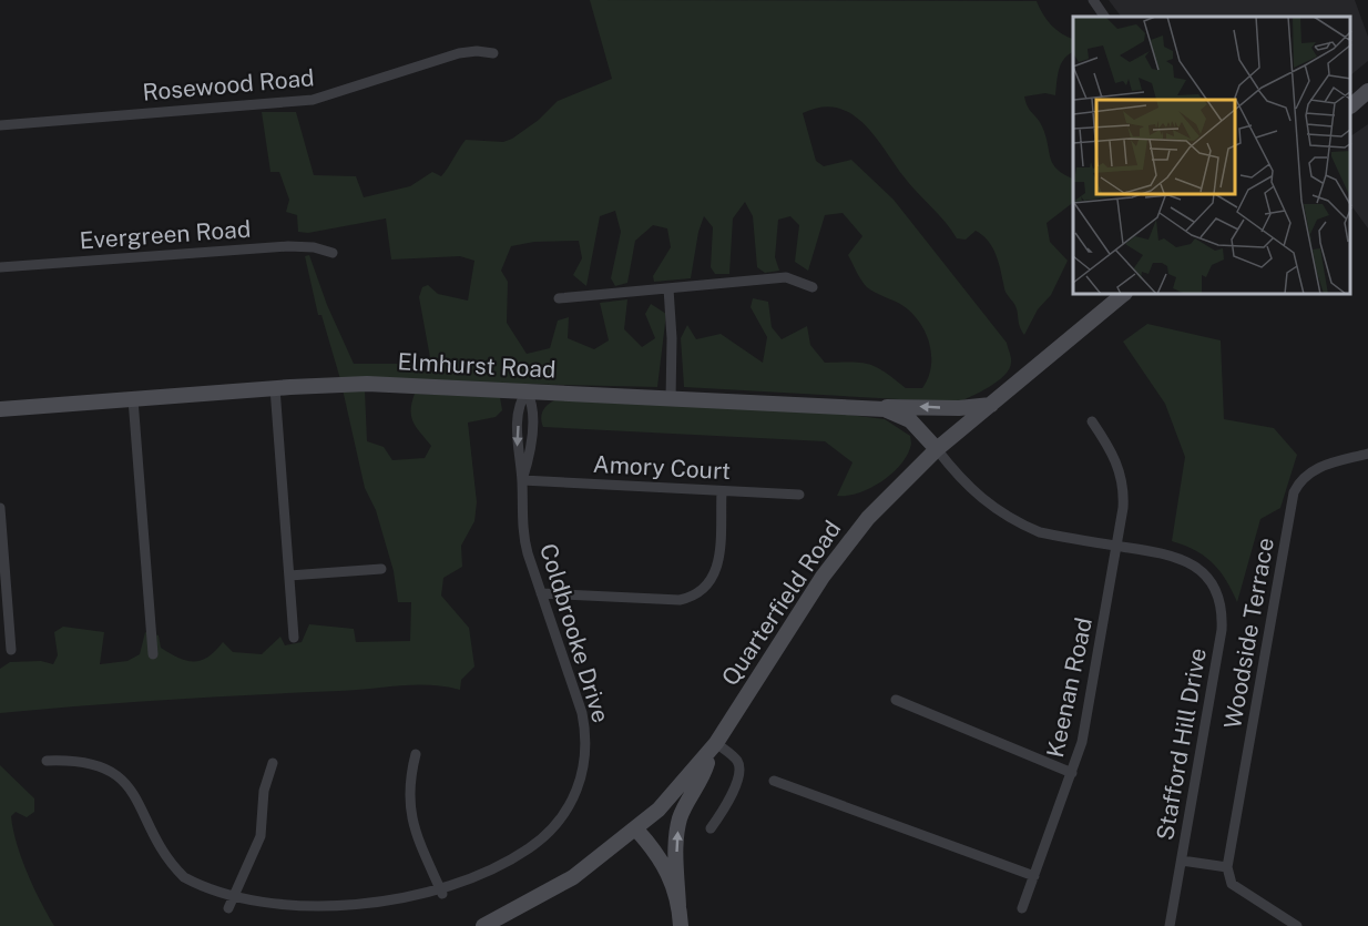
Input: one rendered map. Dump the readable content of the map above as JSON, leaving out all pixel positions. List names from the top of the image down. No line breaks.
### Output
{"streets":{"main road":["Elmhurst Road","Quarterfield Road"],"street":["Rosewood Road","Evergreen Road","Amory Court","Coldbrooke Drive","Woodside Terrace","Keenan Road","Stafford Hill Drive"]},"crossings":[["Elmhurst Road","Quarterfield Road"],["Elmhurst Road","Coldbrooke Drive"],["Amory Court","Coldbrooke Drive"],["Keenan Road","Stafford Hill Drive"]]}
